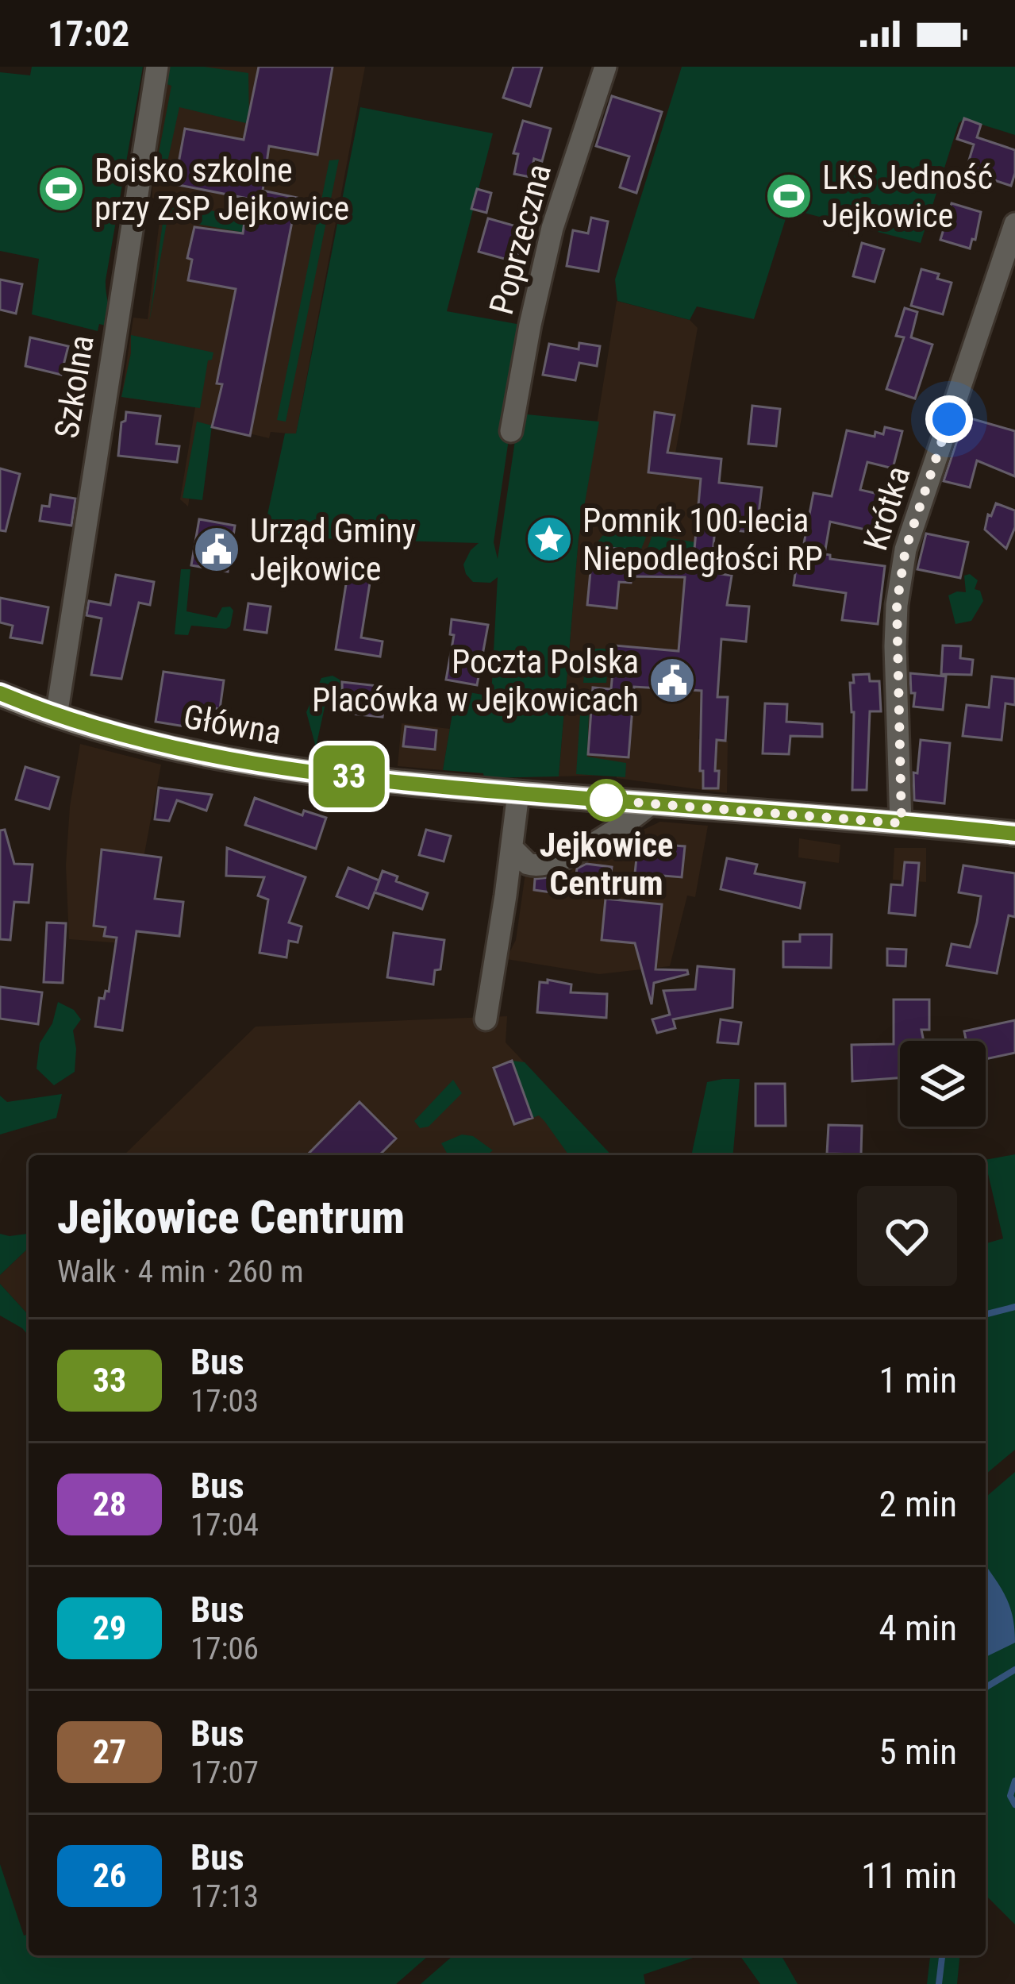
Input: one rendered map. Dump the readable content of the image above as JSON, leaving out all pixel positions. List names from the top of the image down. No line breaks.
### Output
{"streets":{"street":["Poprzeczna","Szkolna","Krótka","Główna"]},"crossings":[["Szkolna","Główna"],["Krótka","Główna"]],"places":{"sports":["Boisko szkolne przy ZSP Jejkowice","LKS Jedność Jejkowice"],"place":["Pomnik 100-lecia Niepodległości RP"],"public building":["Urząd Gminy Jejkowice","Poczta Polska Placówka w Jejkowicach"],"other":["Jejkowice Centrum"]},"lines":["bus line 33"],"page":{"status":"17:02","on_map":"33","heading":["Jejkowice Centrum","Walk · 4 min · 260 m"],"list":[{"mark":"33","name":"Bus","note":"17:03","value":"1 min"},{"mark":"28","name":"Bus","note":"17:04","value":"2 min"},{"mark":"29","name":"Bus","note":"17:06","value":"4 min"},{"mark":"27","name":"Bus","note":"17:07","value":"5 min"},{"mark":"26","name":"Bus","note":"17:13","value":"11 min"}]}}
